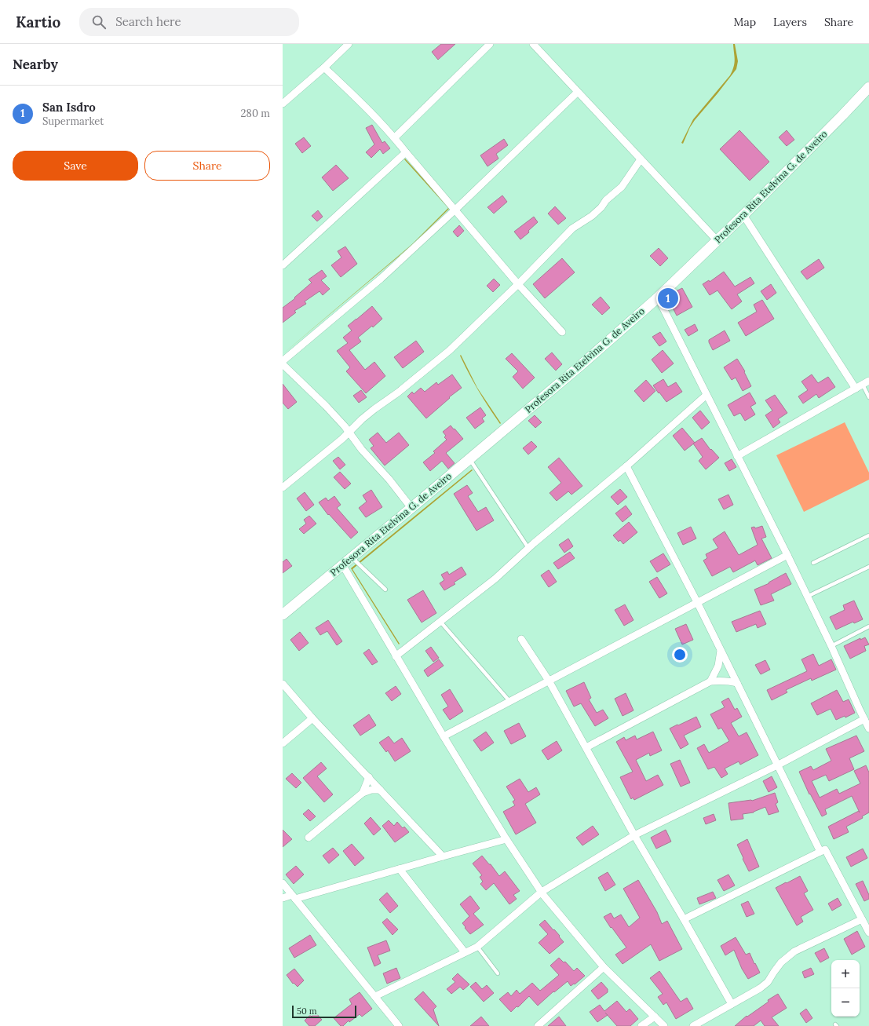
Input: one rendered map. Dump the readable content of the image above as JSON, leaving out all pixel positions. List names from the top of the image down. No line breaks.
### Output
{"streets":{"street":["Profesora Rita Etelvina G. de Aveiro"]},"scale_bar":"50 m","page":{"header":"Kartio","search":"Search here","nav":["Map","Layers","Share"],"heading":"Nearby","list":[{"mark":"1","name":"San Isdro","note":"Supermarket","value":"280 m"}],"buttons":["Save","Share"],"pins":"1","map_buttons":["+","−"],"scale":"50 m"}}
